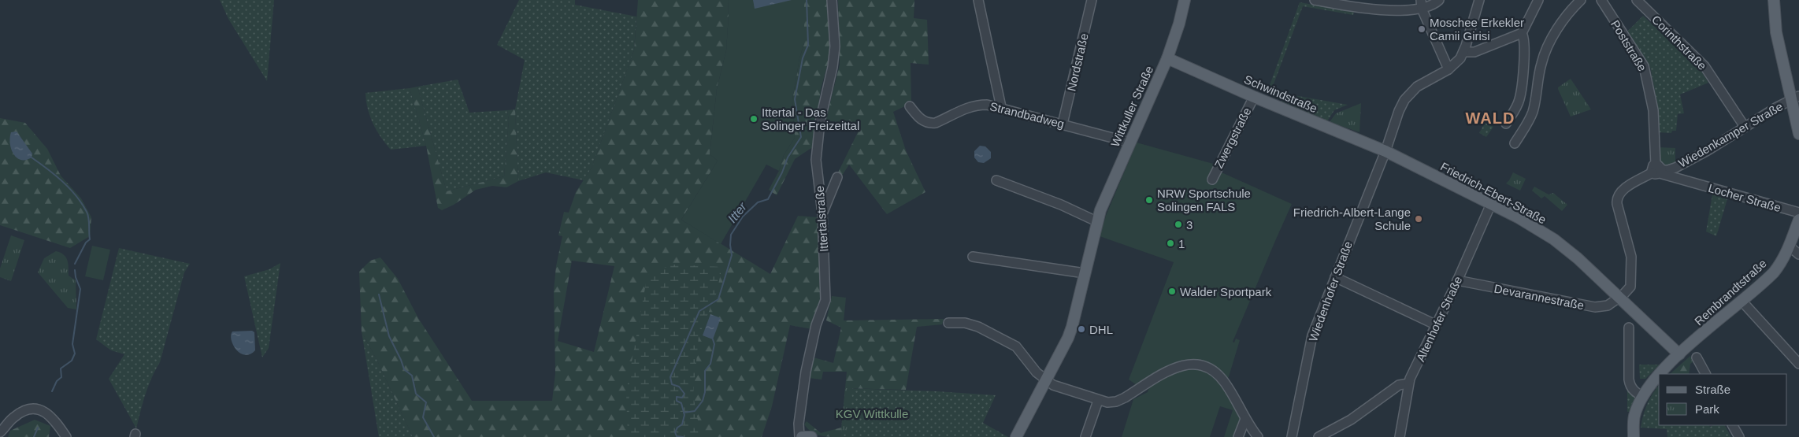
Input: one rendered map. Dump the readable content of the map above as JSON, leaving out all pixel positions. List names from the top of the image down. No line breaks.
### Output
{"streets":{"main road":["Schwindstraße","Wittkuller Straße","Friedrich-Ebert-Straße","Rembrandtstraße"],"street":["Corinthstraße","Poststraße","Nordstraße","Strandbadweg","Wiedenkamper Straße","Zwergstraße","Locher Straße","Ittertalstraße","Wiedenhofer Straße","Devarannestraße","Altenhofer Straße"]},"crossings":[["Corinthstraße","Wiedenkamper Straße"],["Poststraße","Wiedenkamper Straße"],["Poststraße","Locher Straße"],["Nordstraße","Strandbadweg"],["Schwindstraße","Wittkuller Straße"],["Schwindstraße","Zwergstraße"],["Schwindstraße","Friedrich-Ebert-Straße"],["Schwindstraße","Wiedenhofer Straße"],["Wittkuller Straße","Strandbadweg"],["Wiedenkamper Straße","Friedrich-Ebert-Straße"],["Wiedenkamper Straße","Locher Straße"],["Wiedenkamper Straße","Devarannestraße"],["Friedrich-Ebert-Straße","Wiedenhofer Straße"],["Friedrich-Ebert-Straße","Rembrandtstraße"],["Friedrich-Ebert-Straße","Devarannestraße"],["Friedrich-Ebert-Straße","Altenhofer Straße"],["Devarannestraße","Altenhofer Straße"]],"districts":["WALD"],"water":["Itter"],"parks":["KGV Wittkulle"],"places":["Moschee Erkekler Camii Girisi","Ittertal - Das Solinger Freizeittal","NRW Sportschule Solingen FALS","Friedrich-Albert-Lange Schule","3","1","Walder Sportpark","DHL"],"legend":["Straße","Park"]}
